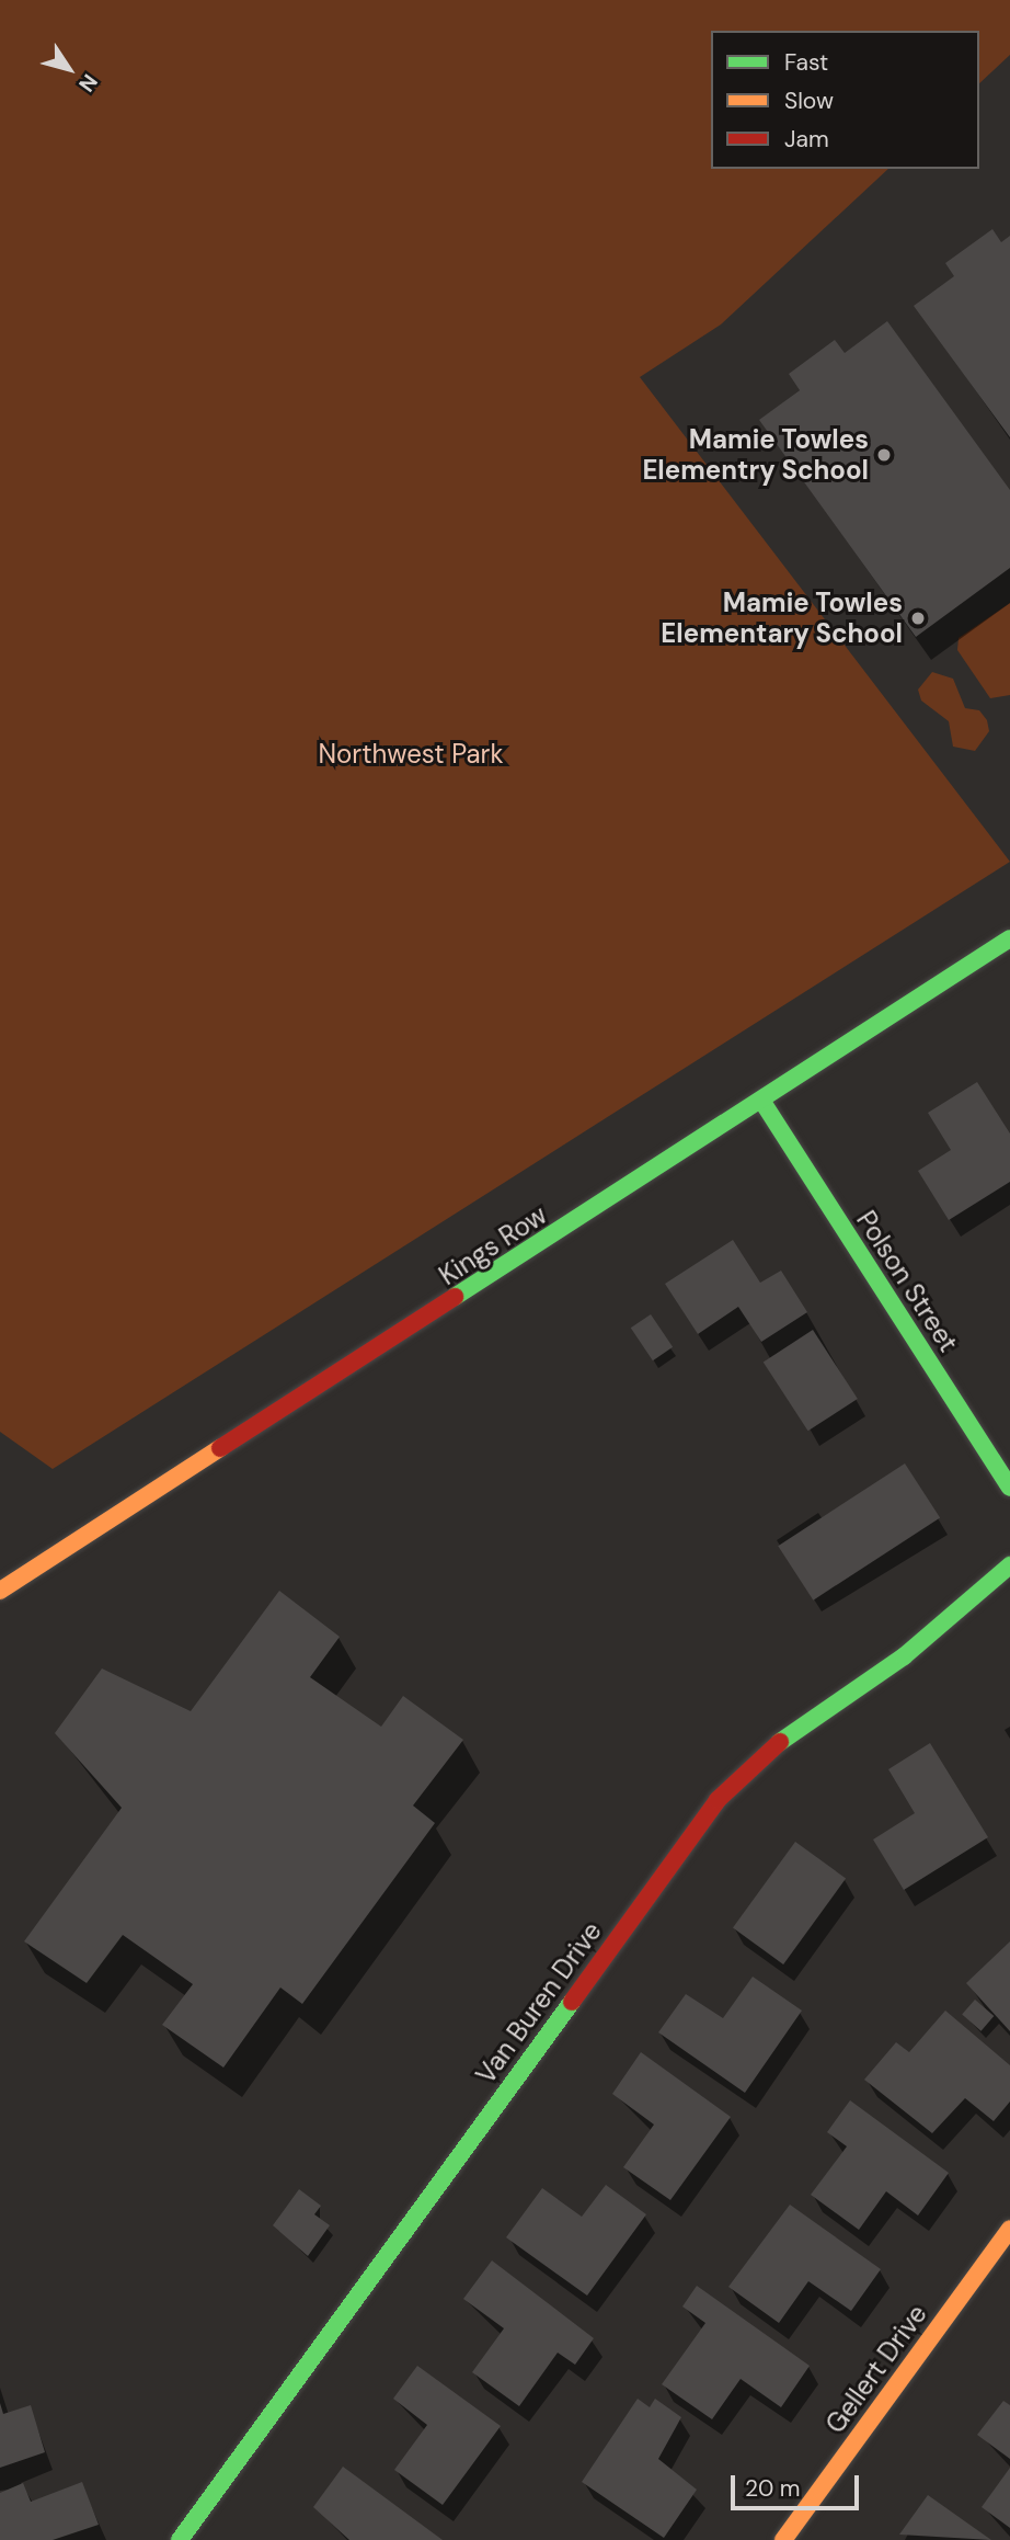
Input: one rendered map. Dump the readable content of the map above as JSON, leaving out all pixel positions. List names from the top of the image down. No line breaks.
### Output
{"streets":{"street":["Kings Row","Polson Street","Van Buren Drive","Gellert Drive"]},"crossings":[["Kings Row","Polson Street"]],"parks":["Northwest Park"],"places":["Mamie Towles Elementry School","Mamie Towles Elementary School"],"legend":["Fast","Slow","Jam"],"scale_bar":"20 m","north":"bottom right"}
